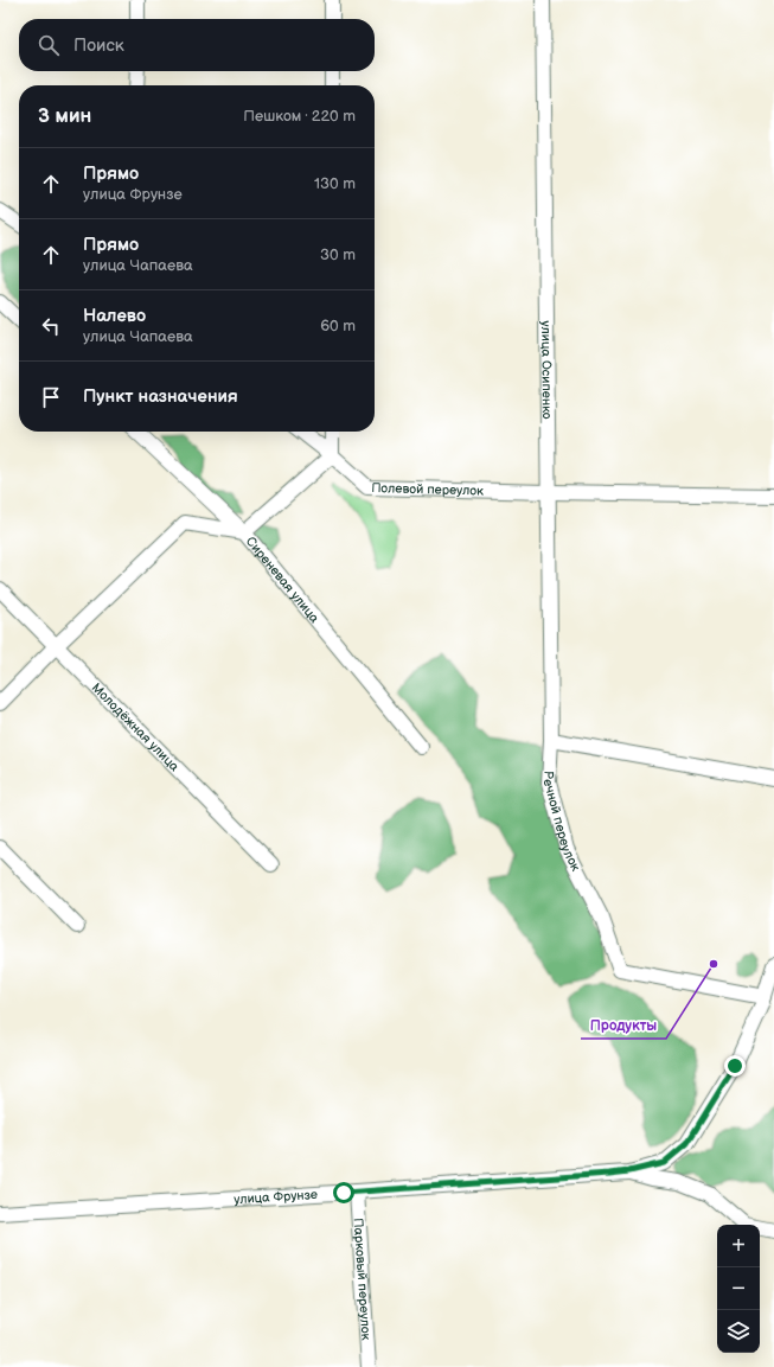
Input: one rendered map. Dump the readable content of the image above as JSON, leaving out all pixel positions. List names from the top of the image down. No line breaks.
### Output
{"streets":{"street":["улица Осипенко","Полевой переулок","Сиреневая улица","Молодёжная улица","Речной переулок","улица Фрунзе","Парковый переулок"]},"crossings":[["улица Осипенко","Полевой переулок"],["улица Осипенко","Речной переулок"],["Речной переулок","улица Фрунзе"],["улица Фрунзе","Парковый переулок"]],"places":["Продукты"],"page":{"search":"Поиск","heading":["3 мин","Пешком · 220 m"],"list":[["Прямо","улица Фрунзе","130 m"],["Прямо","улица Чапаева","30 m"],["Налево","улица Чапаева","60 m"],"Пункт назначения"],"map_buttons":["+","−"]}}
